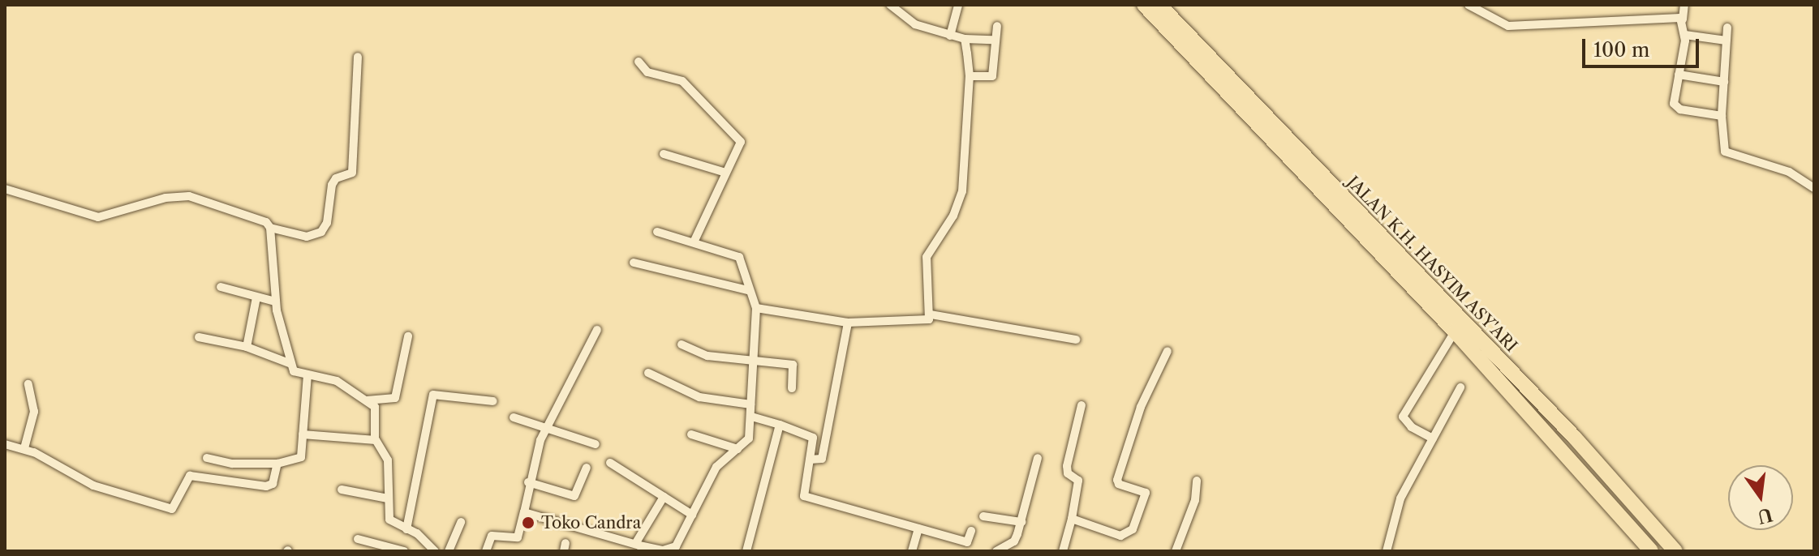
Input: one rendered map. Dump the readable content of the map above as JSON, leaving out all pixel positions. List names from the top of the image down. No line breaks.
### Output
{"streets":{"highway":["JALAN K.H. HASYIM ASY'ARI"]},"places":["Toko Candra"],"scale_bar":"100 m","north":"bottom"}
